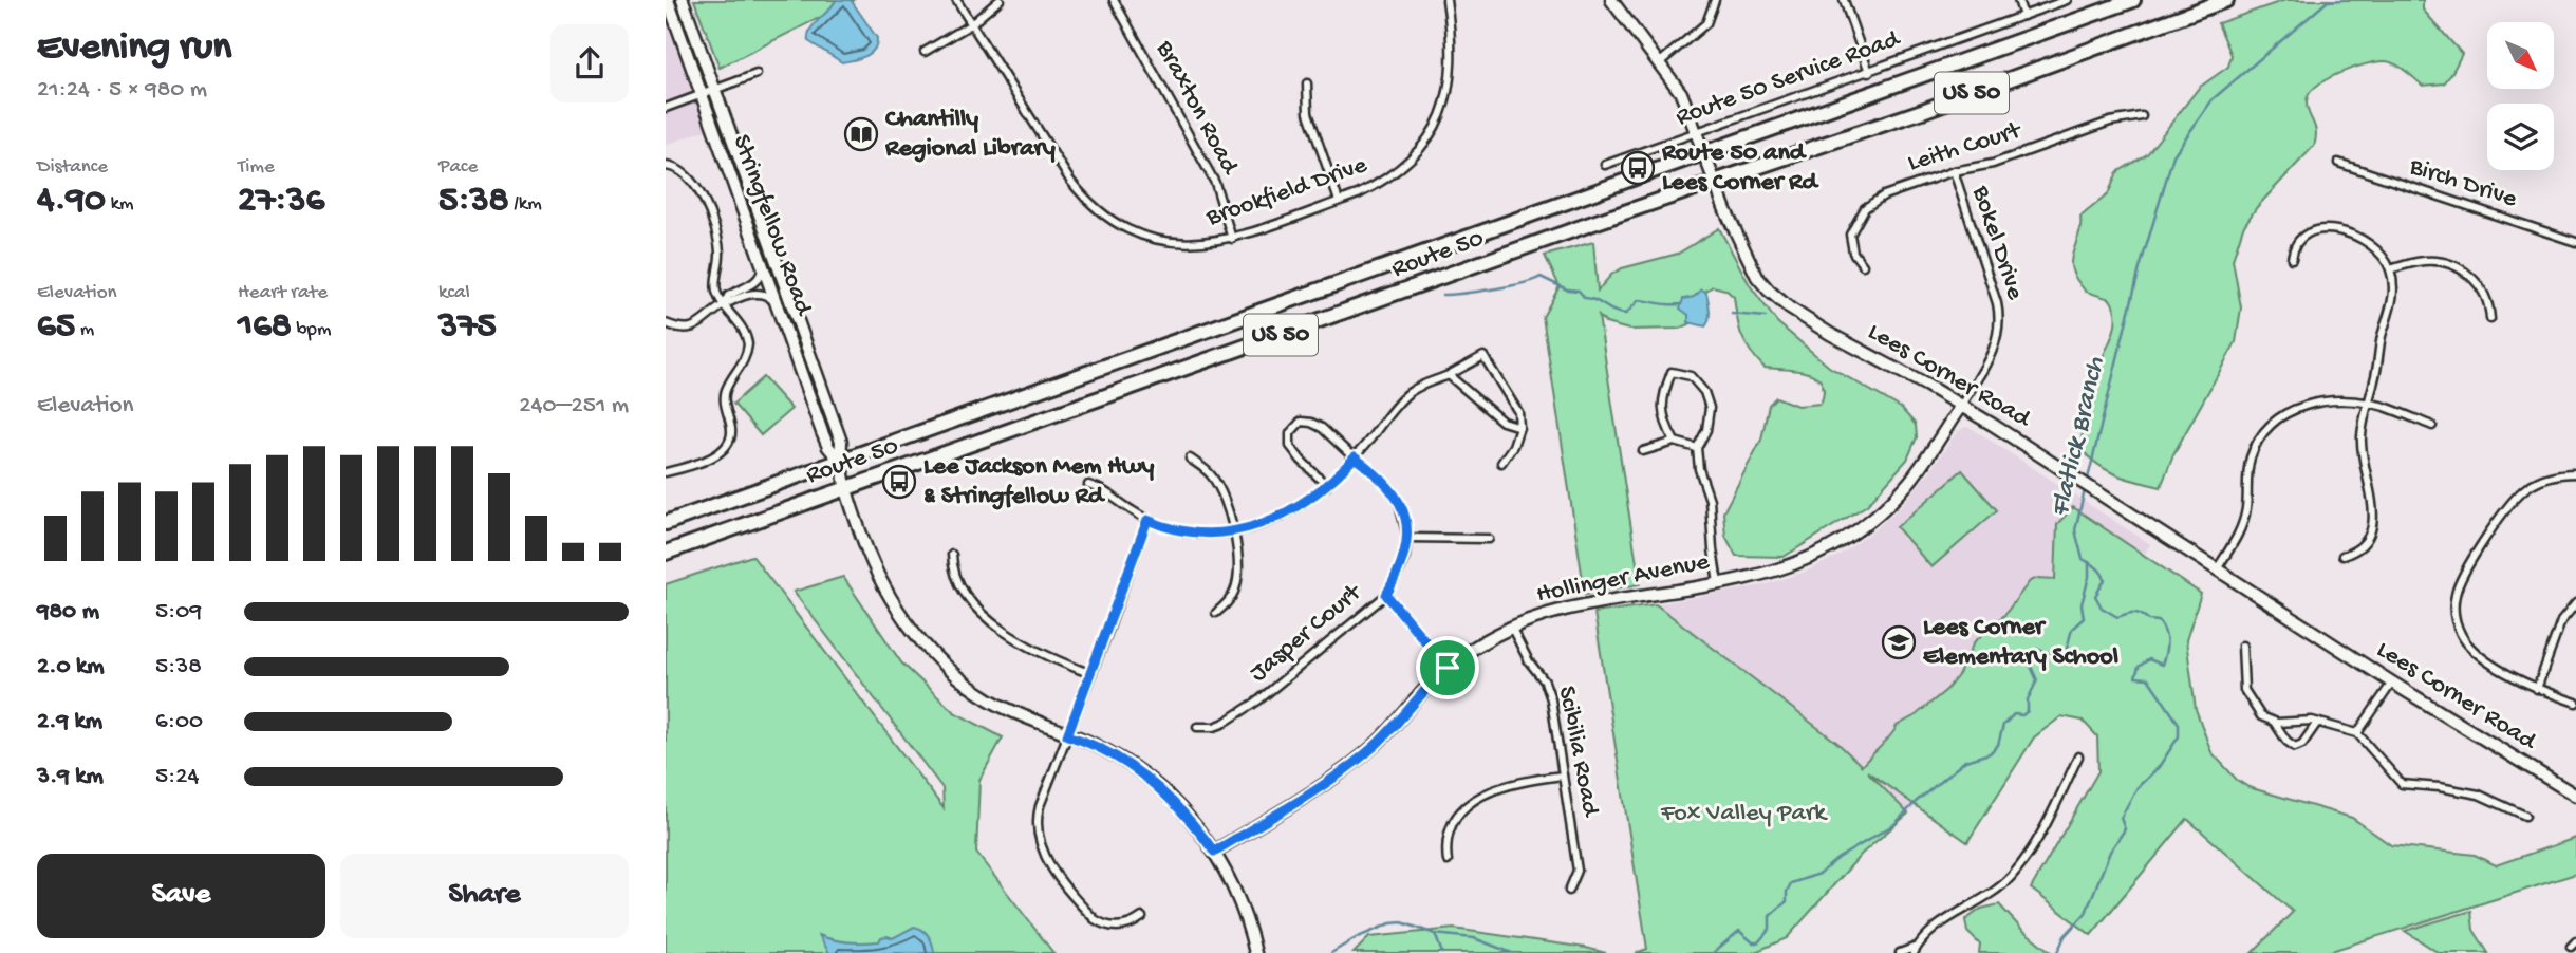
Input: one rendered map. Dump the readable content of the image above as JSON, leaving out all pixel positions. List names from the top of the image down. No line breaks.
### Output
{"streets":{"highway":["US 50","Route 50"],"street":["Route 50 Service Road","Braxton Road","Leith Court","Birch Drive","Brookfield Drive","Stringfellow Road","Bokel Drive","Lees Corner Road","Hollinger Avenue","Jasper Court","Scibilia Road"]},"crossings":[["Route 50 Service Road","Lees Corner Road"],["Braxton Road","Brookfield Drive"],["Leith Court","Bokel Drive"],["Stringfellow Road","Route 50"],["Stringfellow Road","Hollinger Avenue"],["Bokel Drive","Lees Corner Road"],["Bokel Drive","Hollinger Avenue"],["Route 50","Lees Corner Road"],["Lees Corner Road","Hollinger Avenue"],["Hollinger Avenue","Scibilia Road"]],"water":["Flatlick Branch"],"parks":["Fox Valley Park"],"places":{"library":["Chantilly Regional Library"],"bus stop":["Route 50 and Lees Corner Rd","Lee Jackson Mem Hwy & Stringfellow Rd"],"school or university":["Lees Corner Elementary School"]},"north":"bottom right","page":{"heading":["Evening run","21:24 · 5 × 980 m"],"stats":[["Distance","4.90 km"],["Time","27:36"],["Pace","5:38 /km"],["Elevation","65 m"],["Heart rate","168 bpm"],["kcal","375"]],"chart":["Elevation","240–251 m"],"list":[{"name":"980 m","note":"5:09"},{"name":"2.0 km","note":"5:38"},{"name":"2.9 km","note":"6:00"},{"name":"3.9 km","note":"5:24"}],"buttons":["Save","Share"]}}
